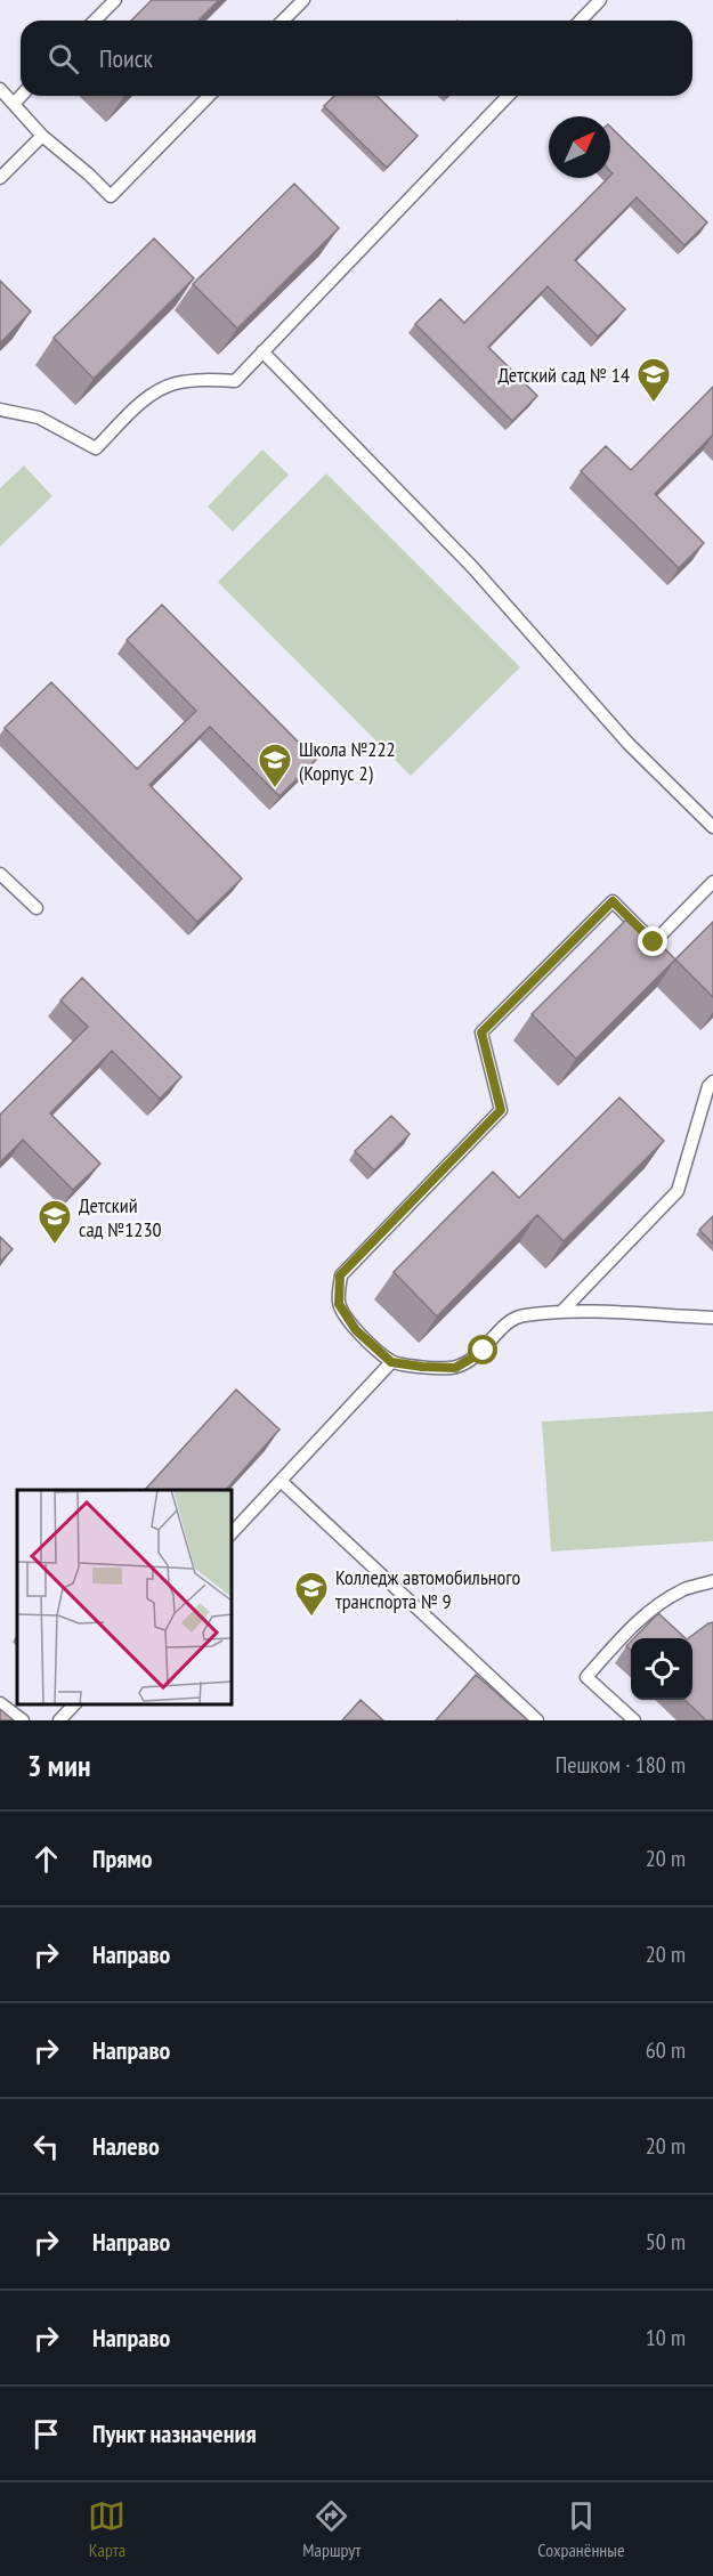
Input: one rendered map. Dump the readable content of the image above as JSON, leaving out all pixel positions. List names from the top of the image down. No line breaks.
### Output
{"places":{"school or university":["Детский сад № 14","Школа №222 (Корпус 2)","Детский сад №1230","Колледж автомобильного транспорта № 9"]},"north":"top right","page":{"search":"Поиск","heading":["3 мин","Пешком · 180 m"],"list":[["Прямо","20 m"],["Направо","20 m"],["Направо","60 m"],["Налево","20 m"],["Направо","50 m"],["Направо","10 m"],"Пункт назначения"],"nav":["Карта","Маршрут","Сохранённые"]}}
